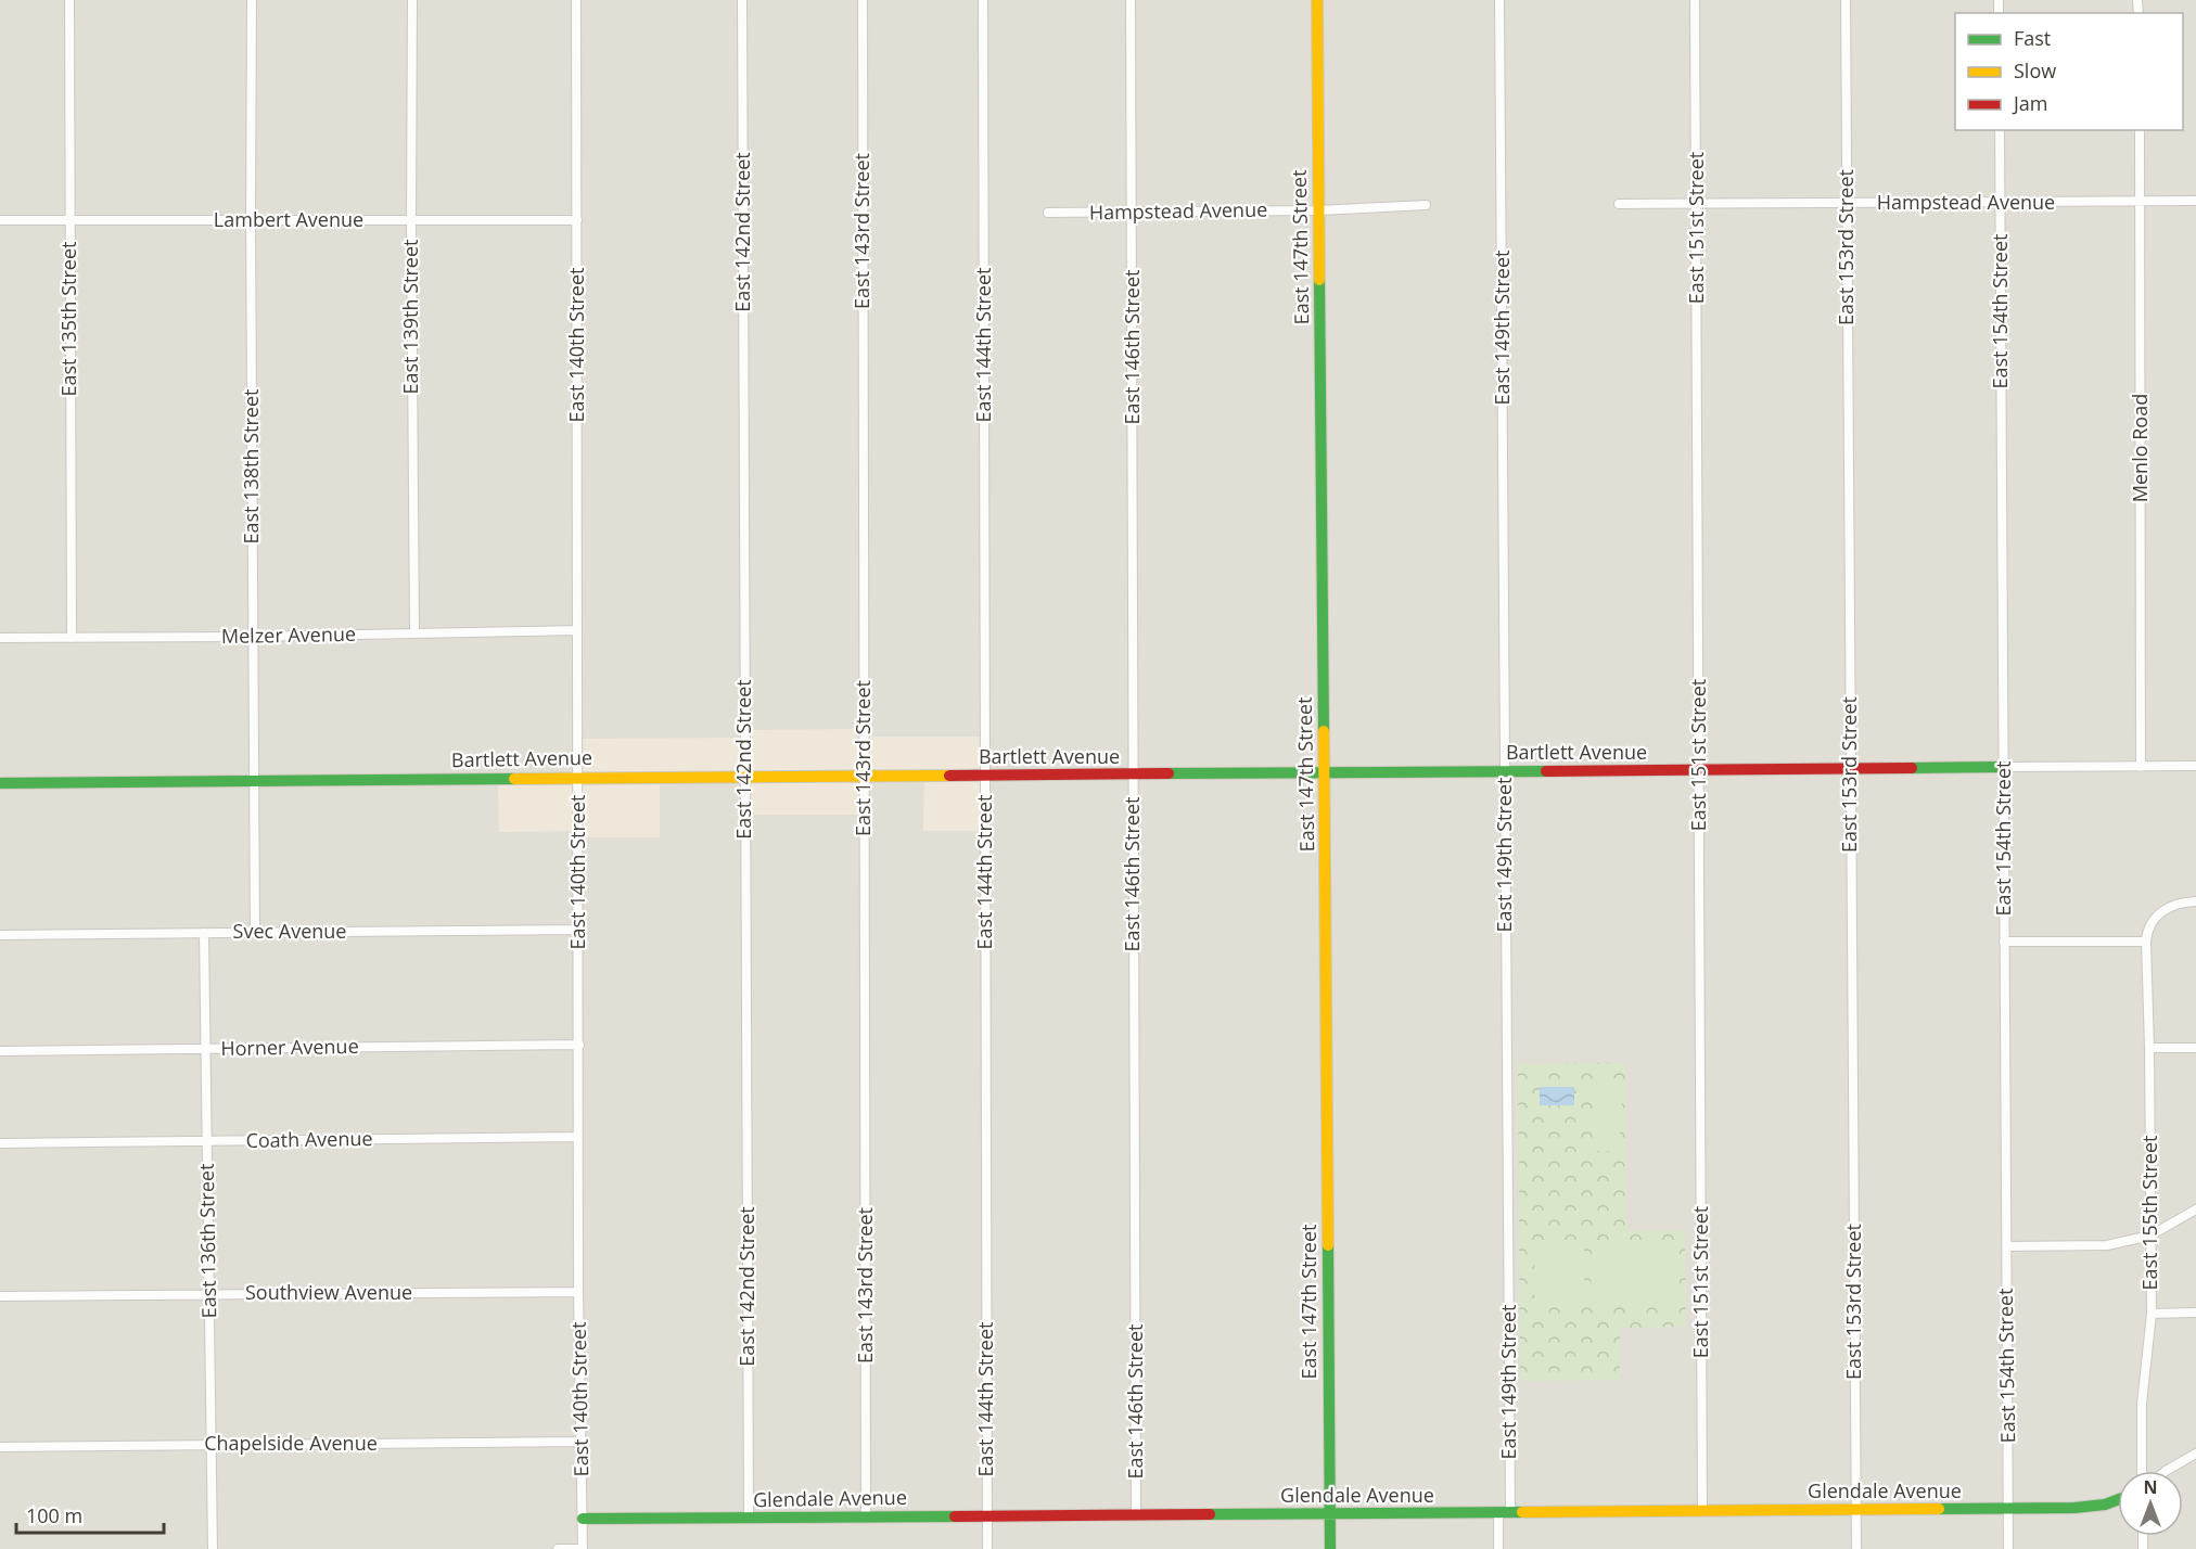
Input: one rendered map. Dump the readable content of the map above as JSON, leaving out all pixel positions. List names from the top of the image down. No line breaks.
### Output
{"streets":{"street":["Hampstead Avenue","Lambert Avenue","East 151st Street","East 143rd Street","East 142nd Street","East 147th Street","East 153rd Street","East 154th Street","East 139th Street","East 135th Street","East 149th Street","East 140th Street","East 144th Street","East 146th Street","Menlo Road","East 138th Street","Melzer Avenue","Bartlett Avenue","Svec Avenue","Horner Avenue","Coath Avenue","East 155th Street","East 136th Street","Southview Avenue","Chapelside Avenue","Glendale Avenue"]},"crossings":[["Hampstead Avenue","East 151st Street"],["Hampstead Avenue","East 147th Street"],["Hampstead Avenue","East 153rd Street"],["Hampstead Avenue","East 154th Street"],["Hampstead Avenue","East 146th Street"],["Hampstead Avenue","Menlo Road"],["Lambert Avenue","East 139th Street"],["Lambert Avenue","East 135th Street"],["Lambert Avenue","East 140th Street"],["Lambert Avenue","East 138th Street"],["East 151st Street","Bartlett Avenue"],["East 151st Street","Glendale Avenue"],["East 143rd Street","Bartlett Avenue"],["East 143rd Street","Glendale Avenue"],["East 142nd Street","Bartlett Avenue"],["East 142nd Street","Glendale Avenue"],["East 147th Street","Bartlett Avenue"],["East 147th Street","Glendale Avenue"],["East 153rd Street","Bartlett Avenue"],["East 153rd Street","Glendale Avenue"],["East 154th Street","Bartlett Avenue"],["East 154th Street","Glendale Avenue"],["East 139th Street","Melzer Avenue"],["East 135th Street","Melzer Avenue"],["East 149th Street","Bartlett Avenue"],["East 149th Street","Glendale Avenue"],["East 140th Street","Melzer Avenue"],["East 140th Street","Bartlett Avenue"],["East 140th Street","Svec Avenue"],["East 140th Street","Horner Avenue"],["East 140th Street","Coath Avenue"],["East 140th Street","Southview Avenue"],["East 140th Street","Chapelside Avenue"],["East 140th Street","Glendale Avenue"],["East 144th Street","Bartlett Avenue"],["East 144th Street","Glendale Avenue"],["East 146th Street","Bartlett Avenue"],["East 146th Street","Glendale Avenue"],["Menlo Road","Bartlett Avenue"],["East 138th Street","Melzer Avenue"],["East 138th Street","Bartlett Avenue"],["East 138th Street","Svec Avenue"],["Svec Avenue","East 136th Street"],["Horner Avenue","East 136th Street"],["Coath Avenue","East 136th Street"],["East 136th Street","Southview Avenue"],["East 136th Street","Chapelside Avenue"]],"legend":["Fast","Slow","Jam"],"scale_bar":"100 m","north":"top"}
